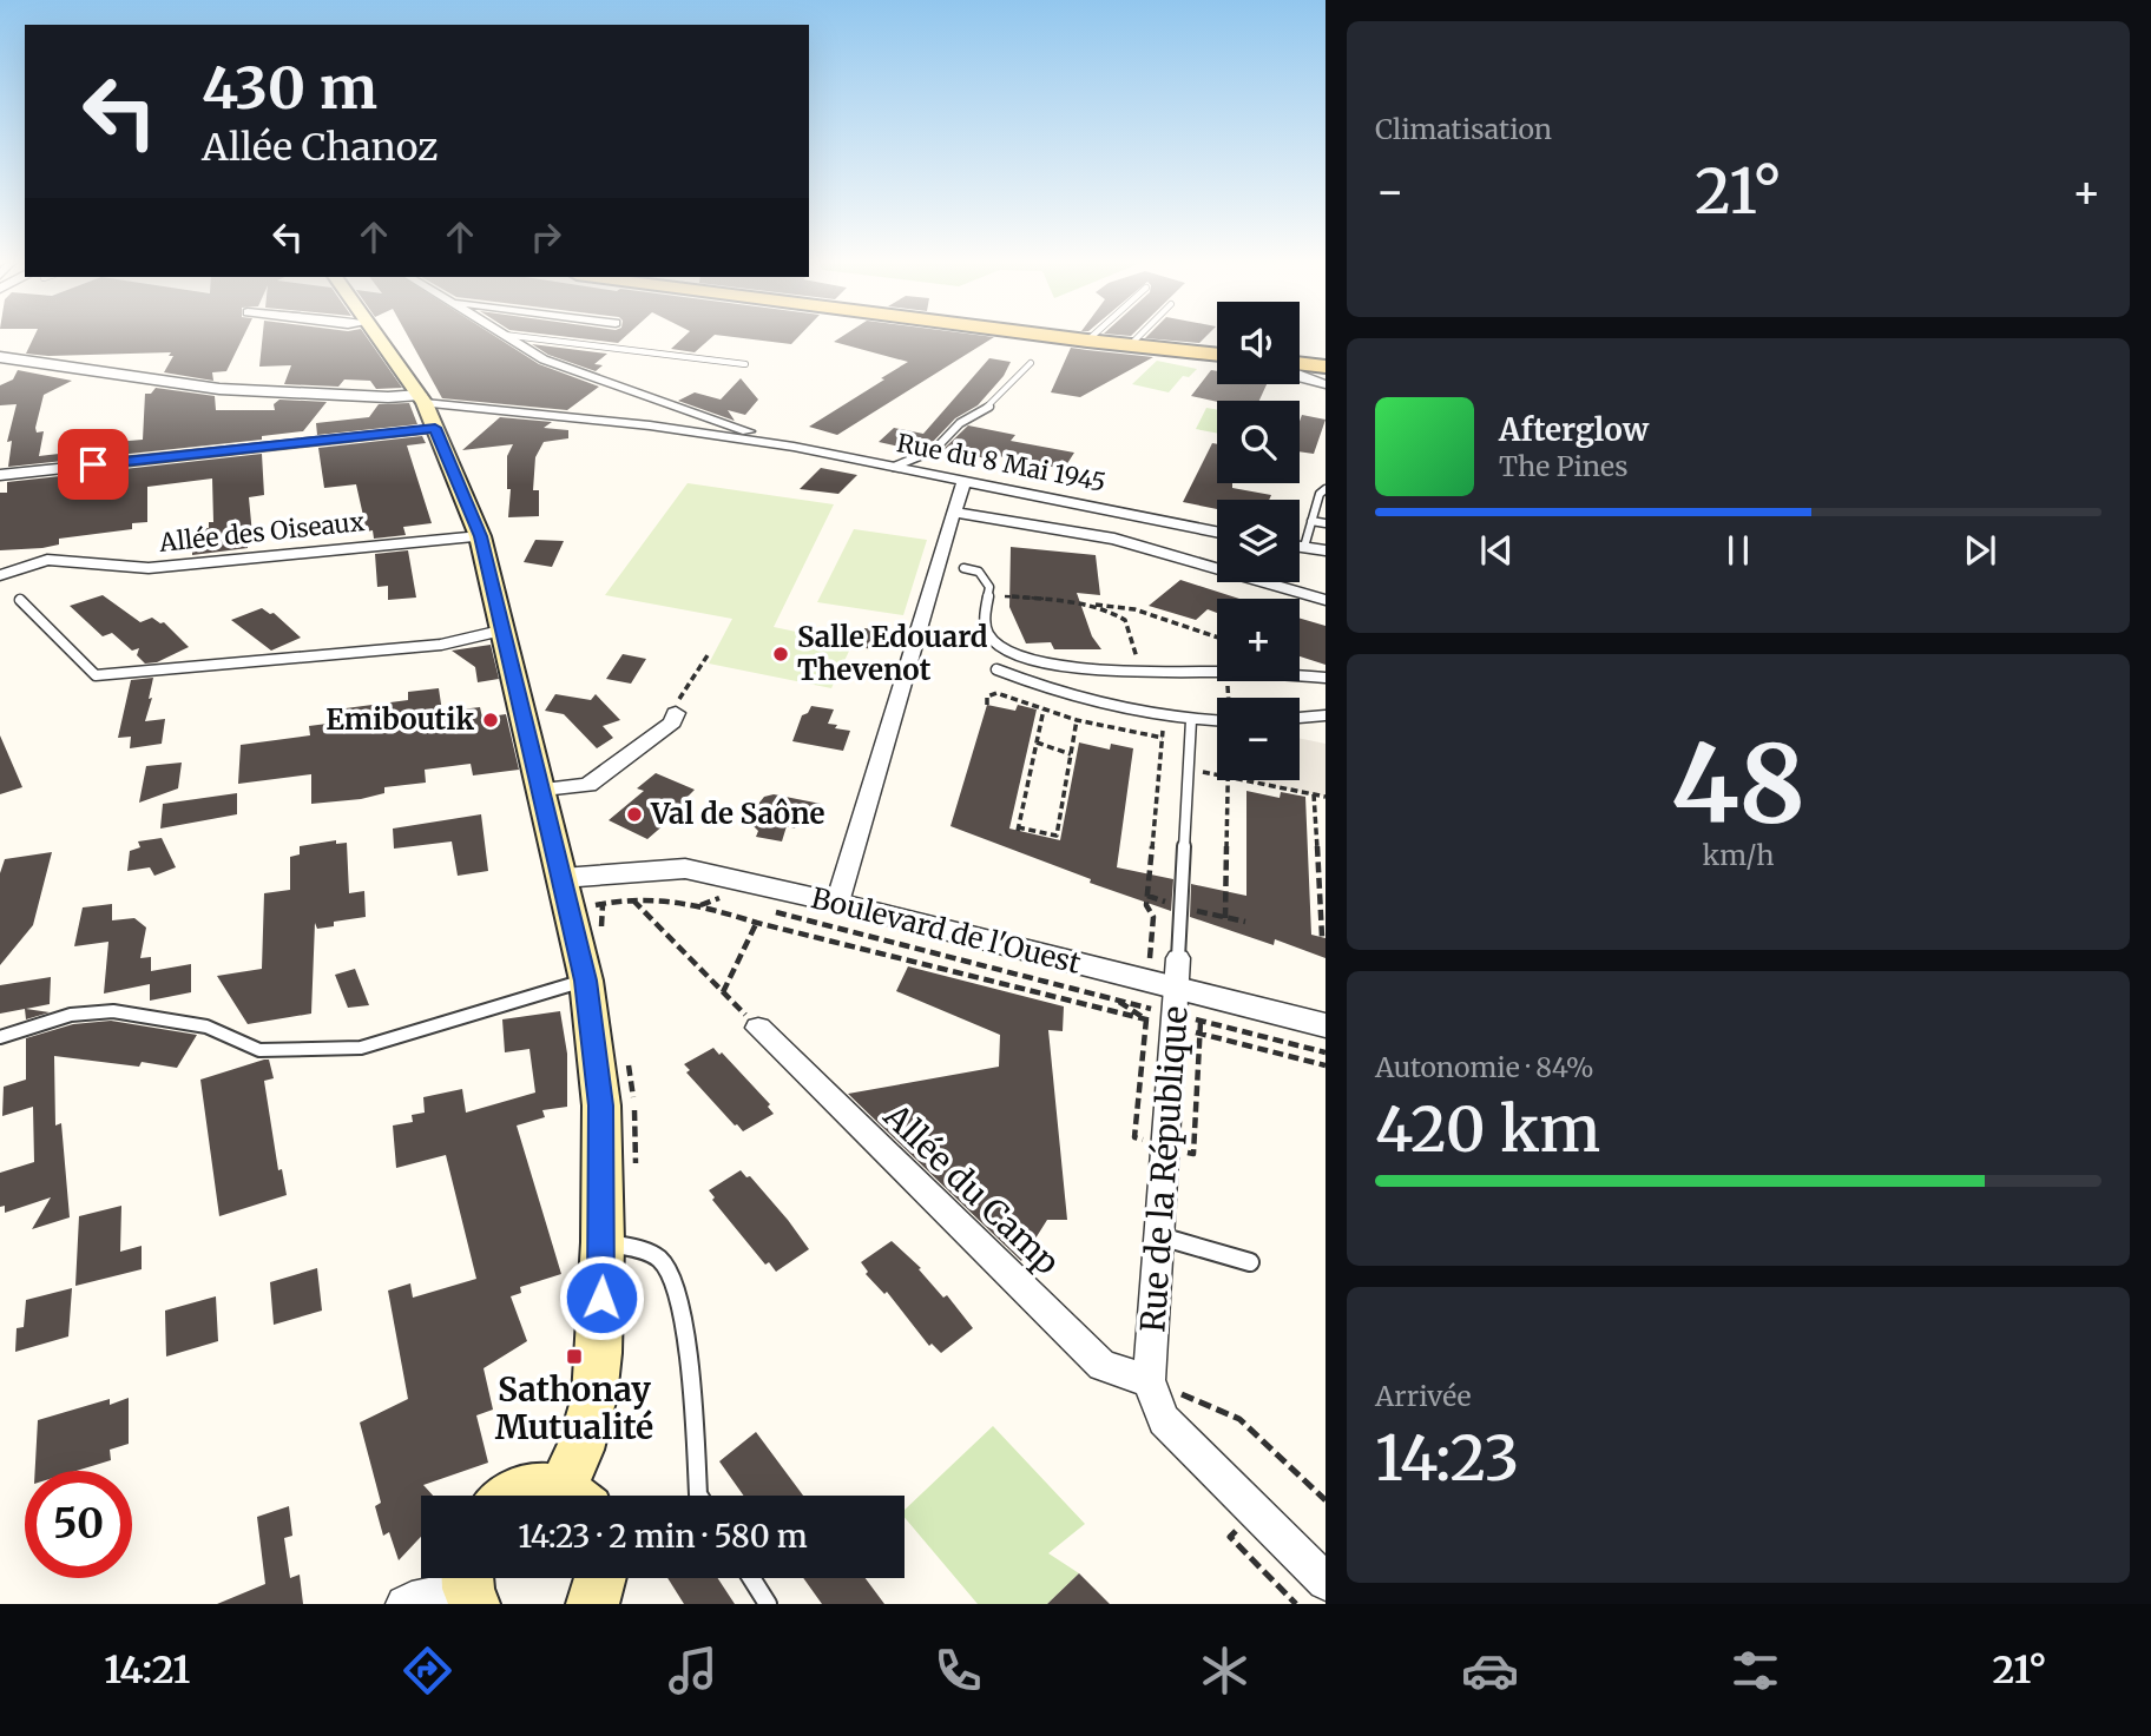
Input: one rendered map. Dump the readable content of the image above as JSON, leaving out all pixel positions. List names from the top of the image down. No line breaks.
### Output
{"streets":{"street":["Rue du 8 Mai 1945","Allée des Oiseaux","Boulevard de l'Ouest","Rue de la République","Allée du Camp"]},"crossings":[["Boulevard de l'Ouest","Rue de la République"],["Rue de la République","Allée du Camp"]],"places":{"other":["Salle Edouard Thevenot","Emiboutik","Val de Saône"],"transit":["Sathonay Mutualité"]},"page":{"tile":["Climatisation",["48","km/h"],["Autonomie · 84%","420 km"],["Arrivée","14:23"]],"turn":["430 m","Allée Chanoz"],"heat":["−","21°","+"],"map_buttons":["+","−"],"song":["Afterglow","The Pines"],"limit":"50","trip":"14:23 · 2 min · 580 m","tabs":["14:21","21°"]}}
